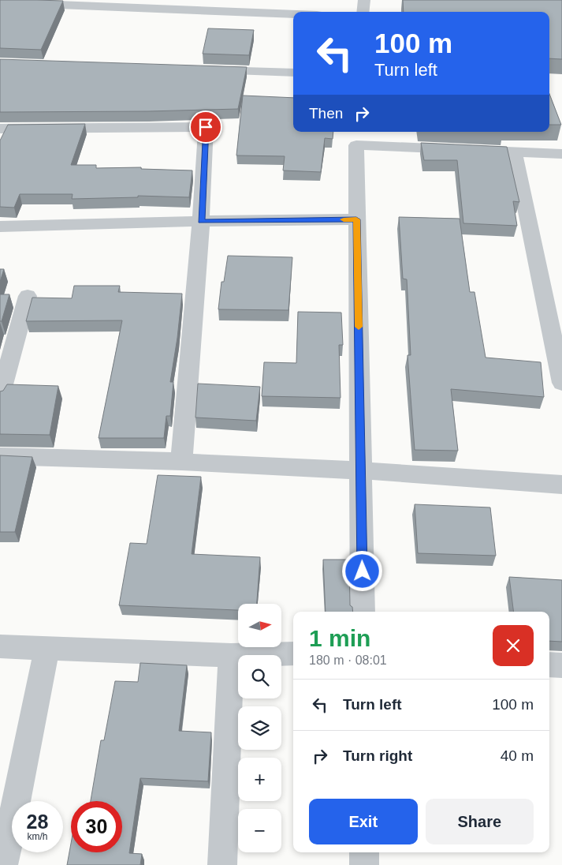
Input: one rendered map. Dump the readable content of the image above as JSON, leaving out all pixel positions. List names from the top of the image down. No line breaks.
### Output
{"north":"right","page":{"turn":["100 m","Turn left"],"then":"Then","map_buttons":["+","−"],"heading":["1 min","180 m · 08:01"],"list":[{"name":"Turn left","value":"100 m"},{"name":"Turn right","value":"40 m"}],"buttons":["Exit","Share"],"speed":"28 km/h","limit":"30"}}
